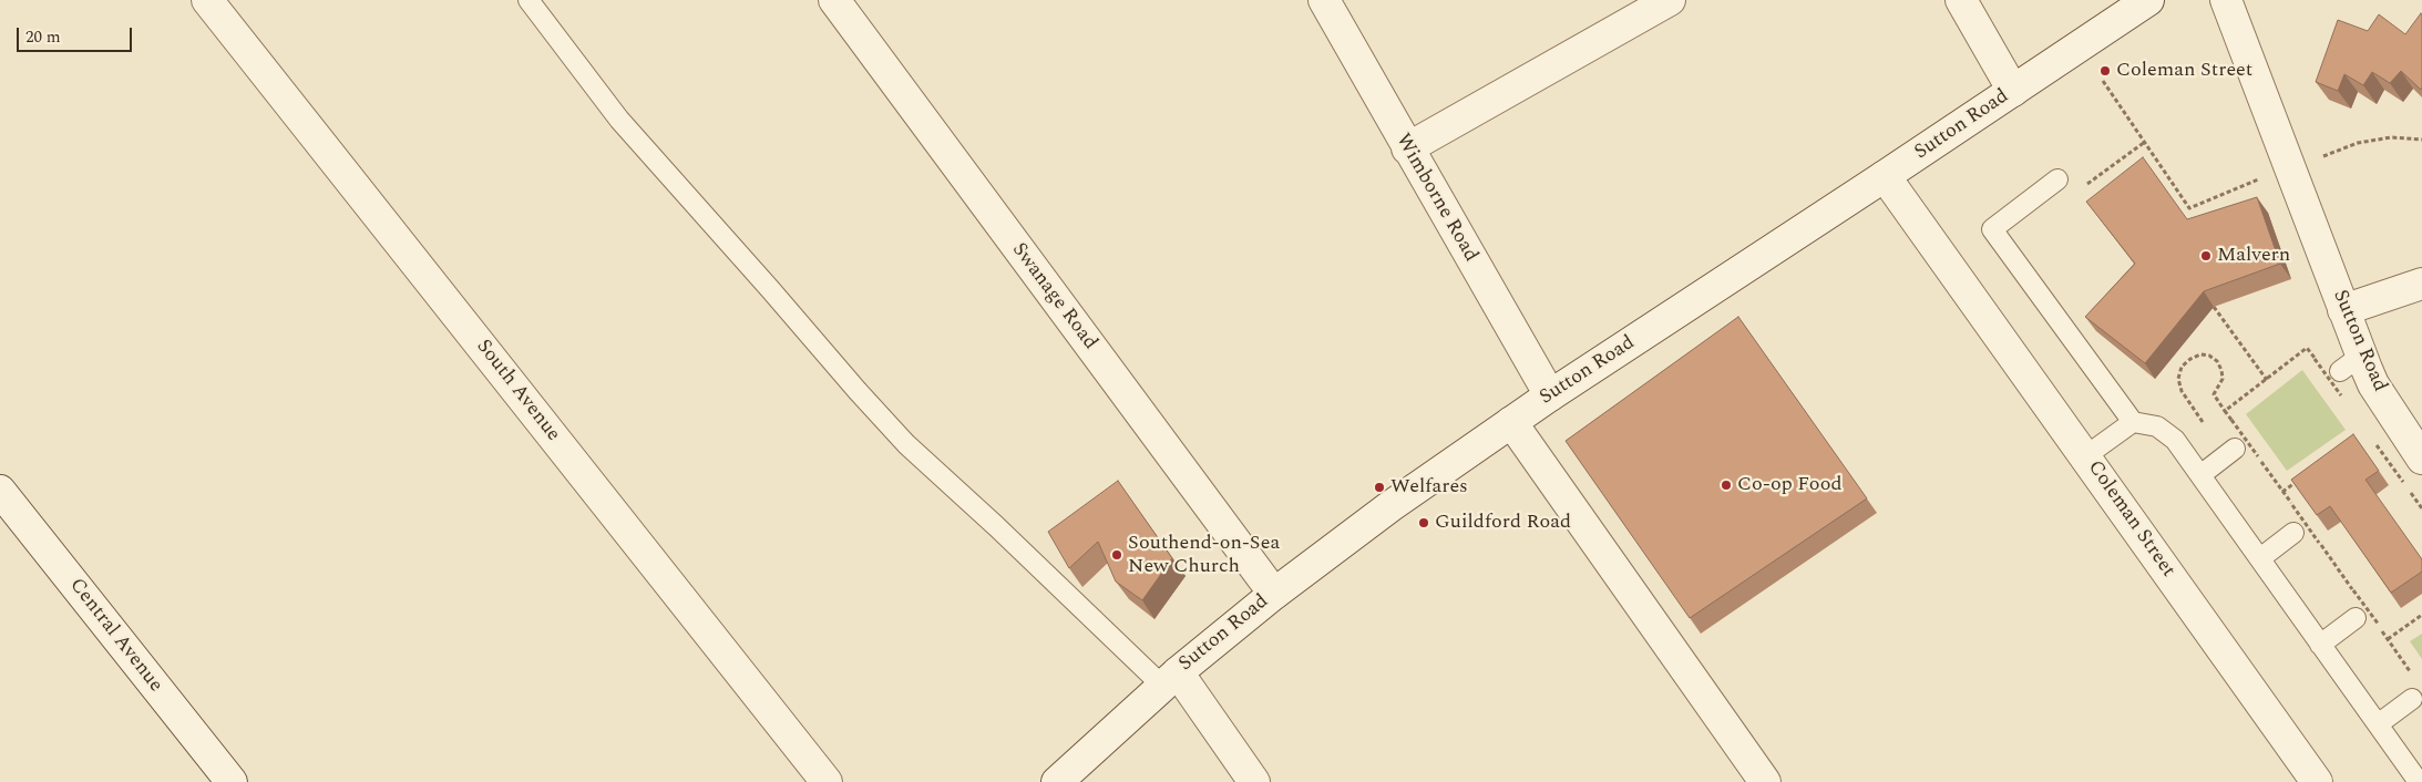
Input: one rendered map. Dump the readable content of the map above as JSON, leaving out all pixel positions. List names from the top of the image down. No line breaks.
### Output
{"streets":{"street":["Sutton Road","Wimborne Road","Swanage Road","South Avenue","Coleman Street","Central Avenue"]},"crossings":[["Sutton Road","Wimborne Road"],["Sutton Road","Swanage Road"],["Sutton Road","Coleman Street"]],"places":["Coleman Street","Malvern","Co-op Food","Welfares","Guildford Road","Southend-on-Sea New Church"],"scale_bar":"20 m"}
